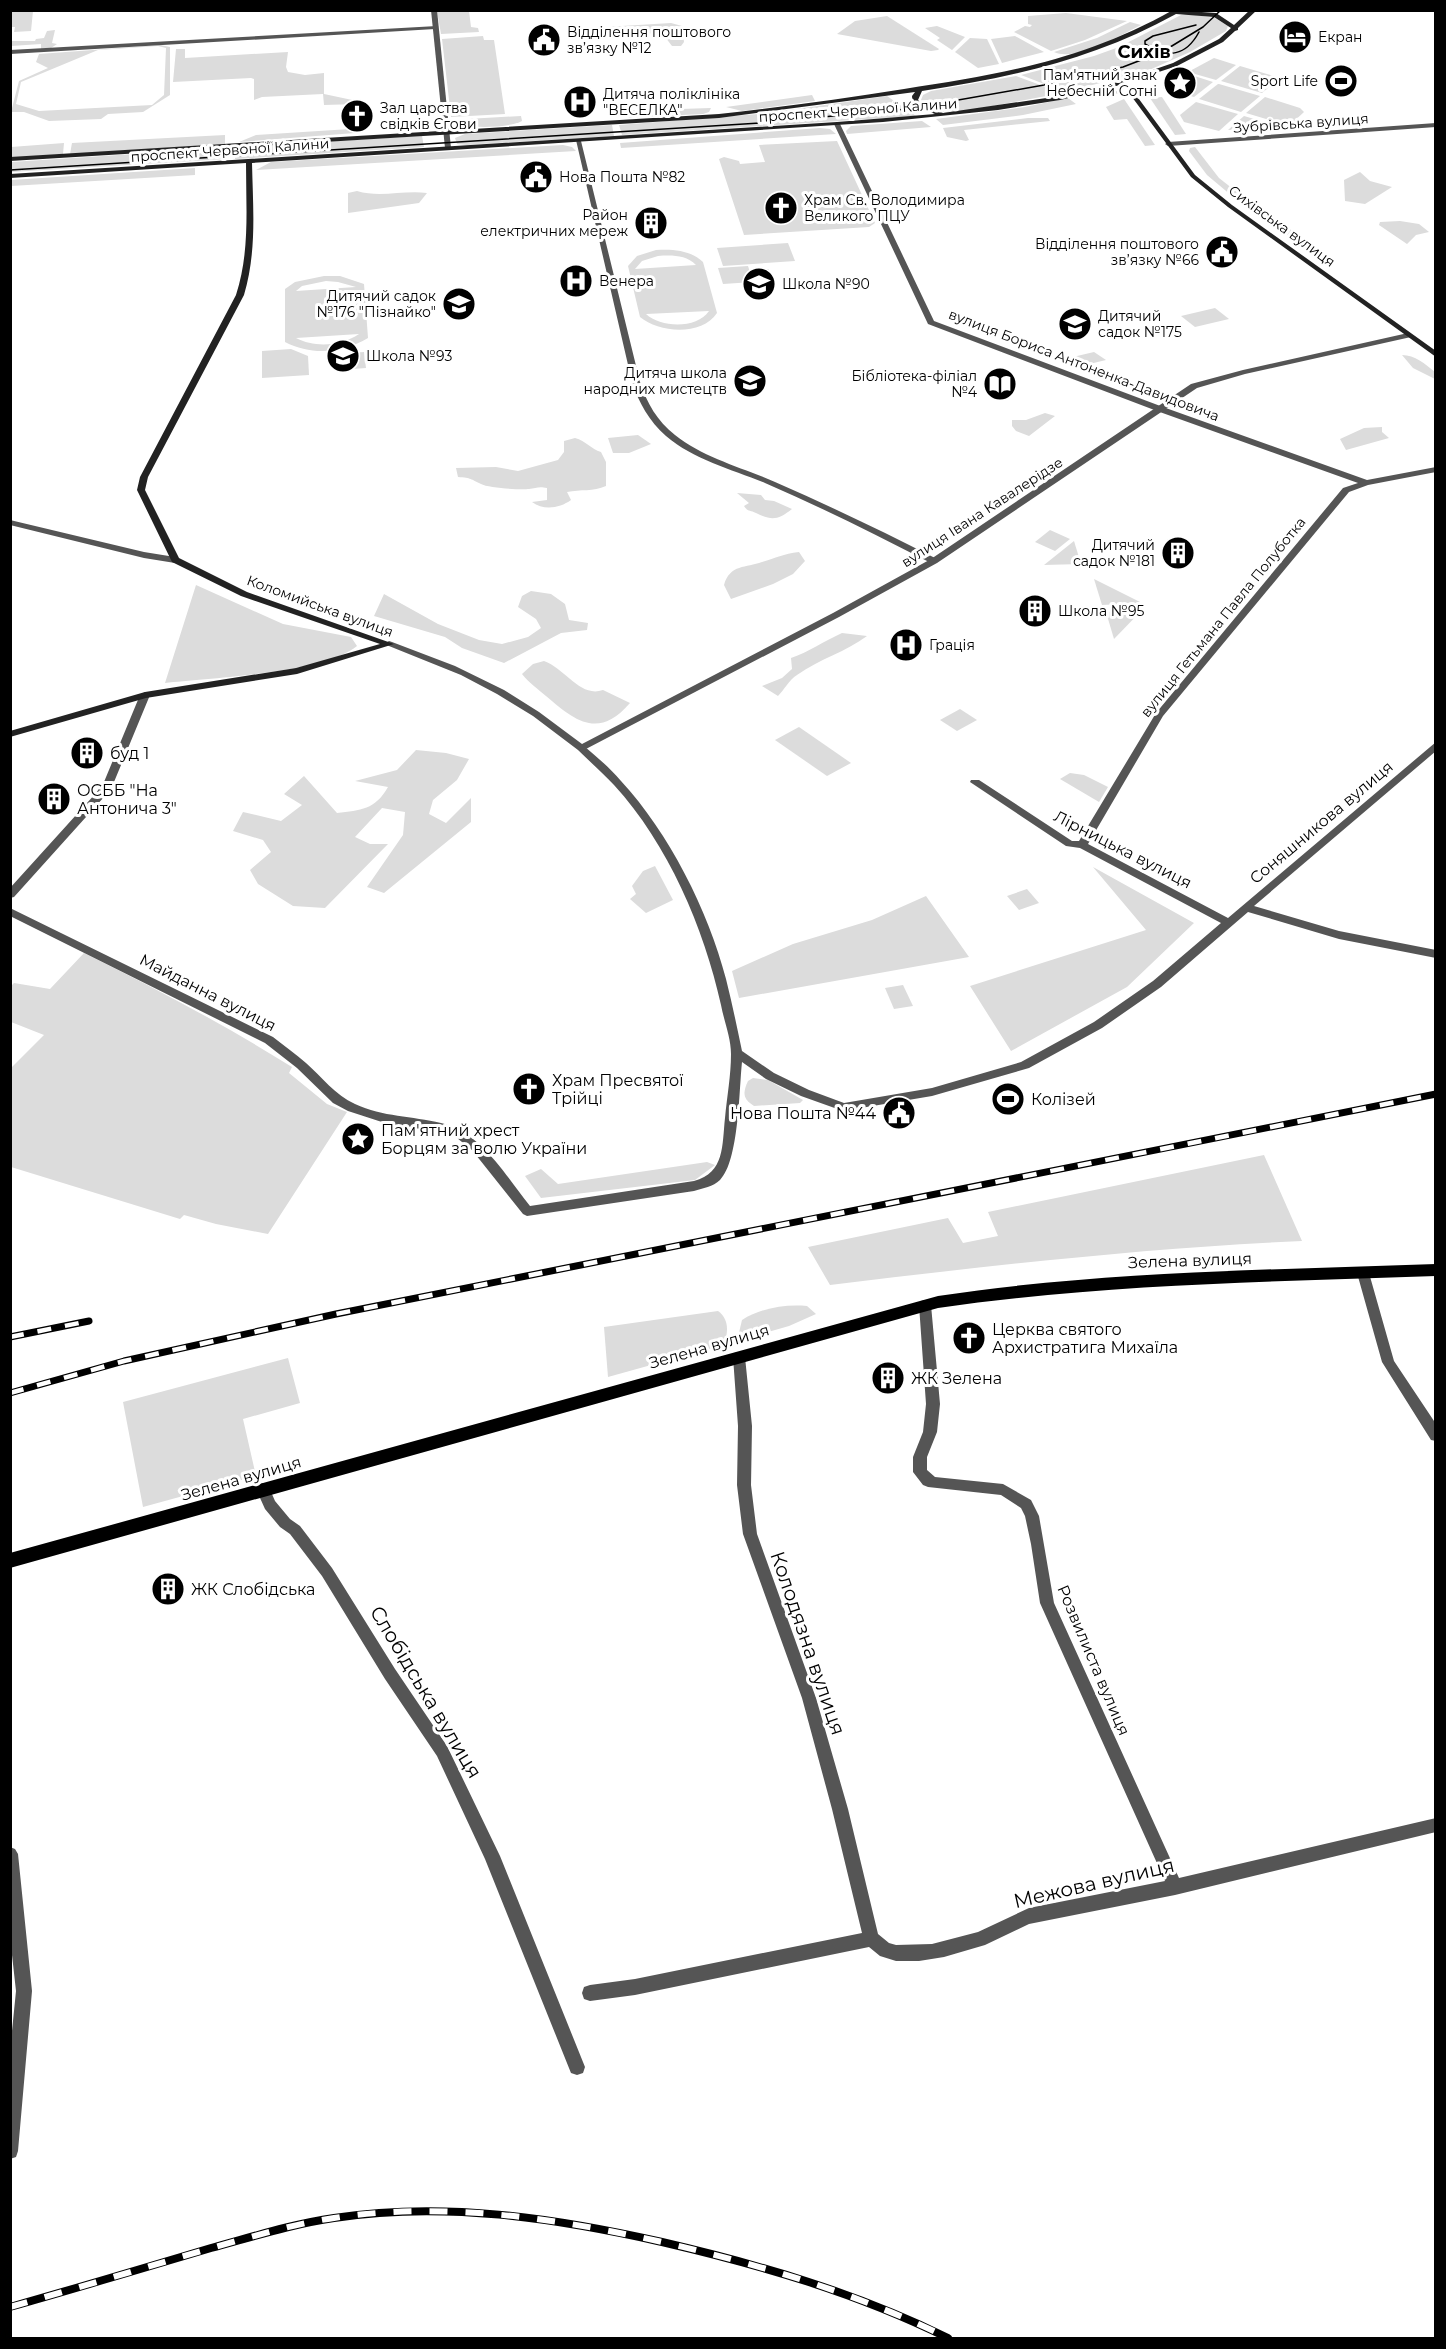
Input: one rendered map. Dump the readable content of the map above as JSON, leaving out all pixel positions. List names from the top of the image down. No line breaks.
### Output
{"streets":{"main road":["проспект Червоної Калини","Сихівська вулиця","Коломийська вулиця","Зелена вулиця"],"street":["Зубрівська вулиця","вулиця Бориса Антоненка-Давидовича","вулиця Івана Кавалерідзе","вулиця Гетьмана Павла Полуботка","Соняшникова вулиця","Лірницька вулиця","Майданна вулиця","Колодязна вулиця","Розвилиста вулиця","Слобідська вулиця","Межова вулиця"]},"crossings":[["проспект Червоної Калини","вулиця Бориса Антоненка-Давидовича"],["Зубрівська вулиця","Сихівська вулиця"],["Сихівська вулиця","вулиця Івана Кавалерідзе"],["вулиця Бориса Антоненка-Давидовича","вулиця Івана Кавалерідзе"],["вулиця Бориса Антоненка-Давидовича","вулиця Гетьмана Павла Полуботка"],["вулиця Івана Кавалерідзе","Коломийська вулиця"],["Коломийська вулиця","Майданна вулиця"],["вулиця Гетьмана Павла Полуботка","Лірницька вулиця"],["Соняшникова вулиця","Лірницька вулиця"],["Зелена вулиця","Колодязна вулиця"],["Зелена вулиця","Розвилиста вулиця"],["Зелена вулиця","Слобідська вулиця"],["Колодязна вулиця","Межова вулиця"],["Розвилиста вулиця","Межова вулиця"]],"districts":["Сихів"],"places":{"hotel":["Екран"],"public building":["Відділення поштового зв’язку №12","Нова Пошта №82","Відділення поштового зв’язку №66","Нова Пошта №44"],"sports":["Sport Life","Колізей"],"place":["Пам'ятний знак Небесній Сотні","Пам'ятний хрест Борцям за волю України"],"hospital":["Дитяча поліклініка \"ВЕСЕЛКА\"","Венера","Грація"],"church":["Зал царства свідків Єгови","Храм Св. Володимира Великого ПЦУ","Храм Пресвятої Трійці","Церква святого Архистратига Михаїла"],"building":["Район електричних мереж","Дитячий садок №181","Школа №95","буд 1","ОСББ \"На Антонича 3\"","ЖК Зелена","ЖК Слобідська"],"school or university":["Школа №90","Дитячий садок №176 \"Пізнайко\"","Дитячий садок №175","Школа №93","Дитяча школа народних мистецтв"],"library":["Бібліотека-філіал №4"]}}
